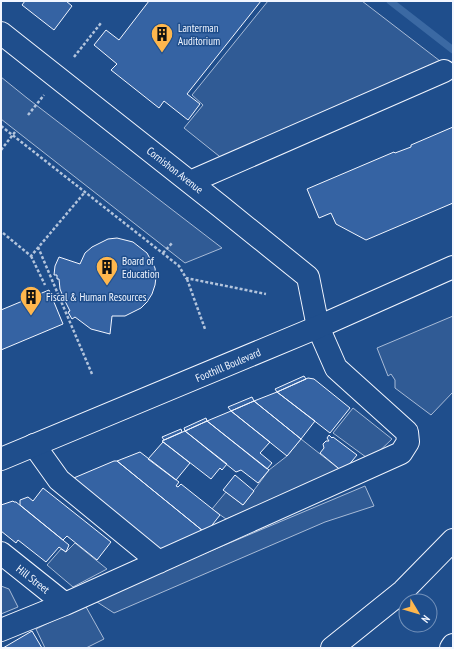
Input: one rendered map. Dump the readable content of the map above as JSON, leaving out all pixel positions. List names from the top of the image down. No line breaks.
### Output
{"streets":{"main road":["Cornishon Avenue","Foothill Boulevard","Hill Street"]},"crossings":[["Cornishon Avenue","Foothill Boulevard"],["Cornishon Avenue","Hill Street"]],"places":{"building":["Lanterman Auditorium","Board of Education","Fiscal & Human Resources"]},"north":"bottom right"}
